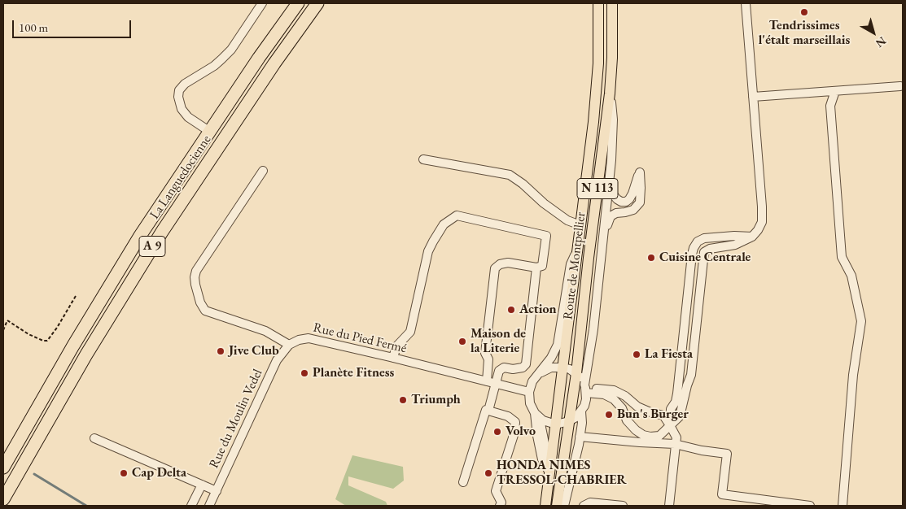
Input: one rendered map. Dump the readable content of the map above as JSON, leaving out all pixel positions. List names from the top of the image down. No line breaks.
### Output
{"streets":{"highway":["La Languedocienne","A 9"],"main road":["N 113","Route de Montpellier"],"street":["Rue du Pied Fermé","Rue du Moulin Vedel"]},"crossings":[["Rue du Pied Fermé","Rue du Moulin Vedel"]],"places":["Tendrissimes l'étalt marseillais","Cuisine Centrale","Action","Maison de la Literie","Jive Club","La Fiesta","Planète Fitness","Triumph","Bun's Burger","Volvo","Cap Delta","HONDA NIMES TRESSOL-CHABRIER"],"scale_bar":"100 m","north":"bottom right"}
